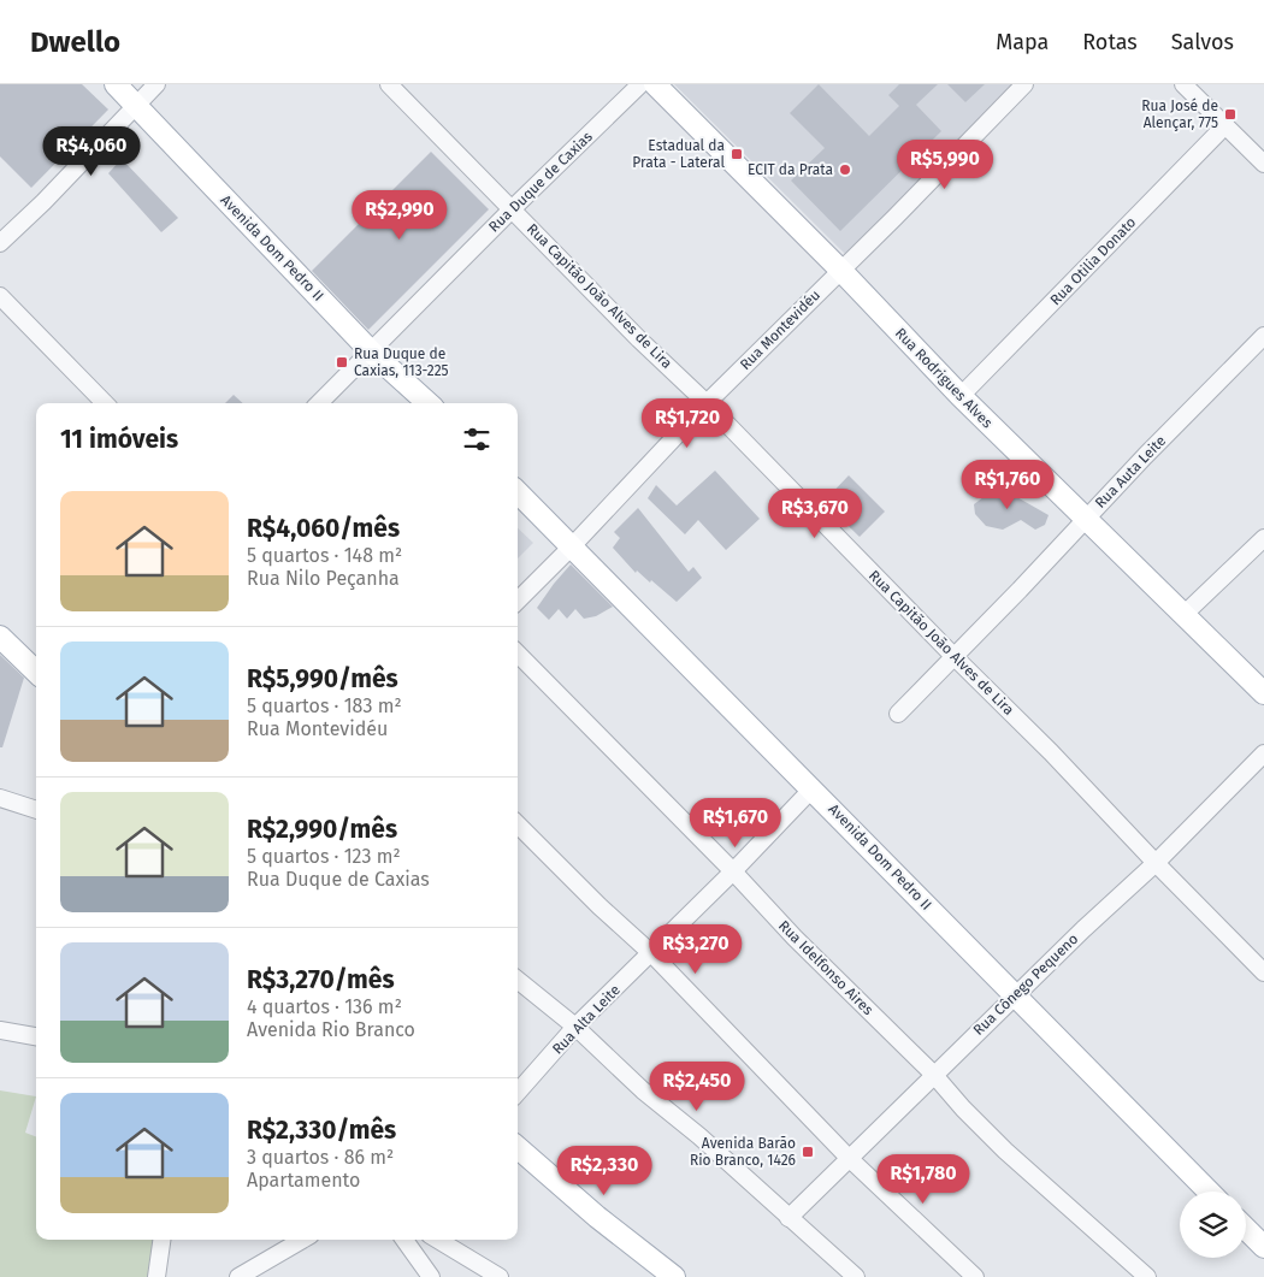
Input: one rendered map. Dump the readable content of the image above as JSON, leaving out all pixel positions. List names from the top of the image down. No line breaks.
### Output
{"streets":{"main road":["Avenida Dom Pedro II","Rua Rodrigues Alves"],"street":["Rua Duque de Caxias","Rua Otilia Donato","Rua Capitão João Alves de Lira","Rua Montevidéu","Rua Auta Leite","Rua Idelfonso Aires","Rua Cônego Pequeno","Rua Alta Leite"]},"crossings":[["Rua Duque de Caxias","Avenida Dom Pedro II"],["Rua Duque de Caxias","Rua Capitão João Alves de Lira"],["Avenida Dom Pedro II","Rua Montevidéu"],["Avenida Dom Pedro II","Rua Cônego Pequeno"],["Avenida Dom Pedro II","Rua Alta Leite"],["Rua Otilia Donato","Rua Rodrigues Alves"],["Rua Capitão João Alves de Lira","Rua Montevidéu"],["Rua Capitão João Alves de Lira","Rua Auta Leite"],["Rua Capitão João Alves de Lira","Rua Cônego Pequeno"],["Rua Montevidéu","Rua Rodrigues Alves"],["Rua Rodrigues Alves","Rua Auta Leite"],["Rua Idelfonso Aires","Rua Cônego Pequeno"],["Rua Idelfonso Aires","Rua Alta Leite"]],"places":{"transit":["Rua José de Alençar, 775","Estadual da Prata - Lateral","Rua Duque de Caxias, 113-225","Avenida Barão Rio Branco, 1426"],"other":["ECIT da Prata"]},"page":{"header":"Dwello","nav":["Mapa","Rotas","Salvos"],"price":["R$4,060","R$5,990","R$2,990","R$1,720","R$1,760","R$3,670","R$1,670","R$3,270","R$2,450","R$2,330","R$1,780"],"heading":"11 imóveis","list":[{"name":"R$4,060/mês","note":"5 quartos · 148 m² · Rua Nilo Peçanha"},{"name":"R$5,990/mês","note":"5 quartos · 183 m² · Rua Montevidéu"},{"name":"R$2,990/mês","note":"5 quartos · 123 m² · Rua Duque de Caxias"},{"name":"R$3,270/mês","note":"4 quartos · 136 m² · Avenida Rio Branco"},{"name":"R$2,330/mês","note":"3 quartos · 86 m² · Apartamento"}]}}
